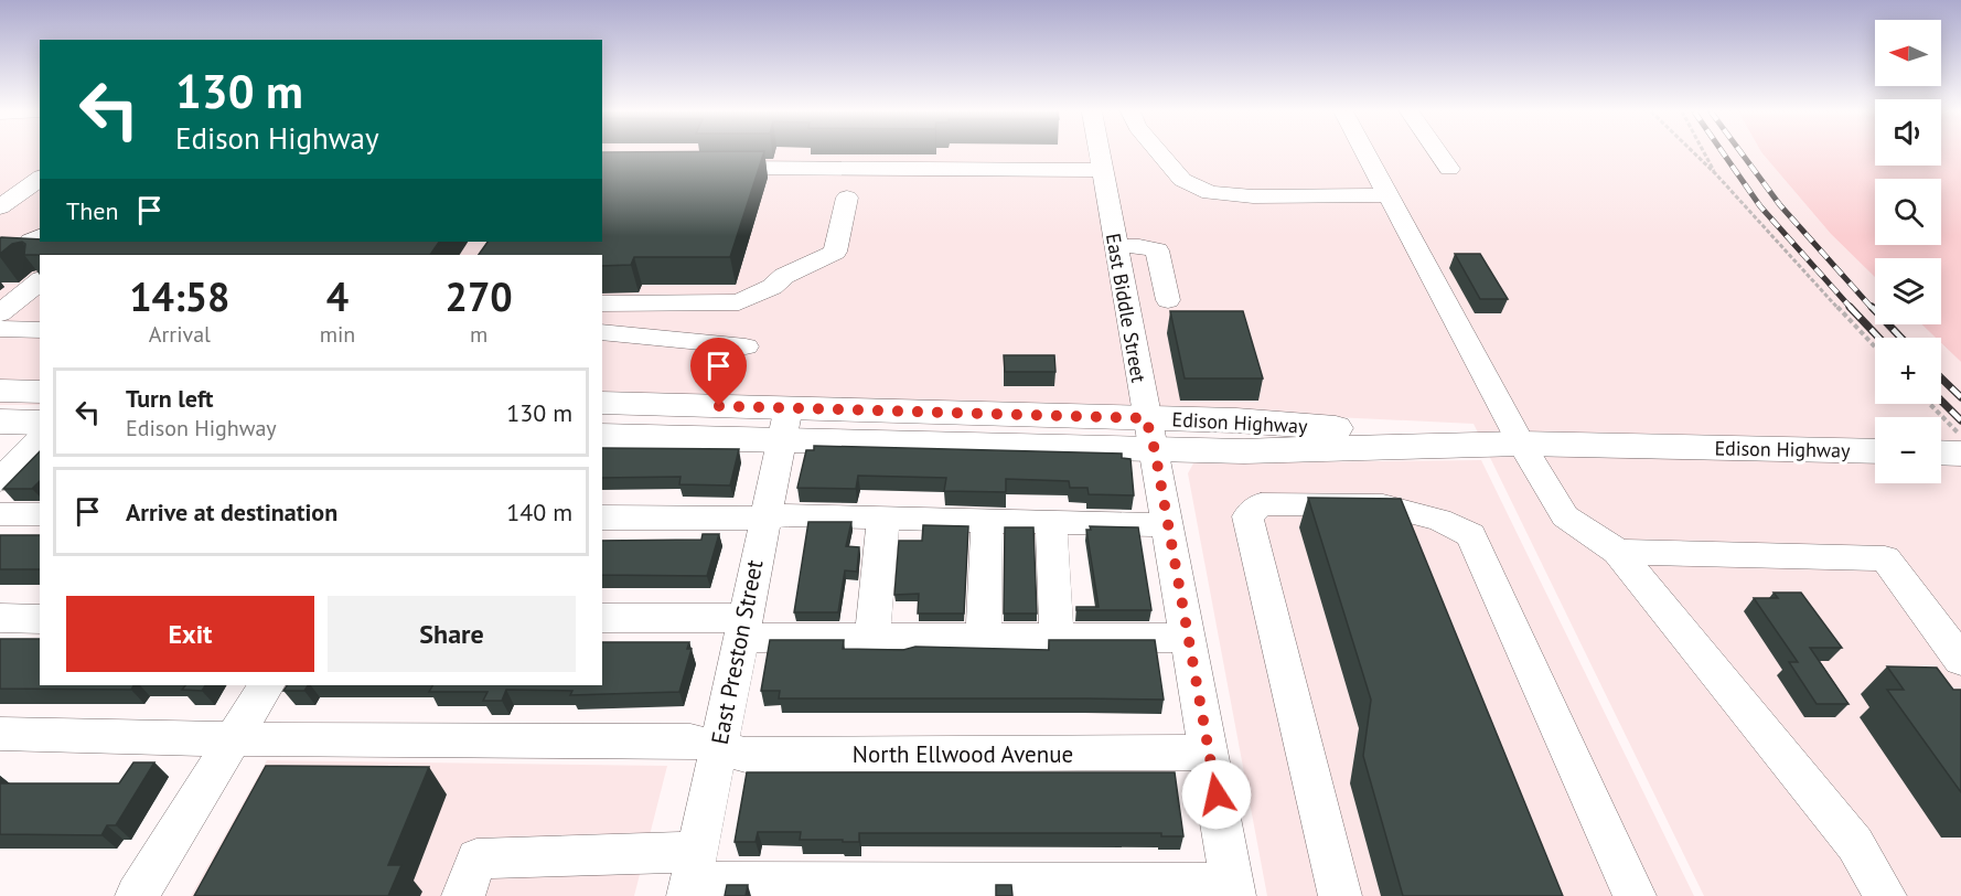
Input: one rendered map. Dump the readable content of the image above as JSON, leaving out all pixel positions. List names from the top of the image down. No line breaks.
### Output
{"streets":{"main road":["Edison Highway"],"street":["East Biddle Street","East Preston Street","North Ellwood Avenue"]},"crossings":[["East Biddle Street","Edison Highway"],["East Biddle Street","North Ellwood Avenue"],["Edison Highway","East Preston Street"],["East Preston Street","North Ellwood Avenue"]],"north":"left","page":{"map_buttons":["+","−"],"turn":["130 m","Edison Highway"],"then":"Then","eta":["14:58","Arrival","4","min","270","m"],"list":[{"name":"Turn left","note":"Edison Highway","value":"130 m"},{"name":"Arrive at destination","value":"140 m"}],"buttons":["Exit","Share"]}}
